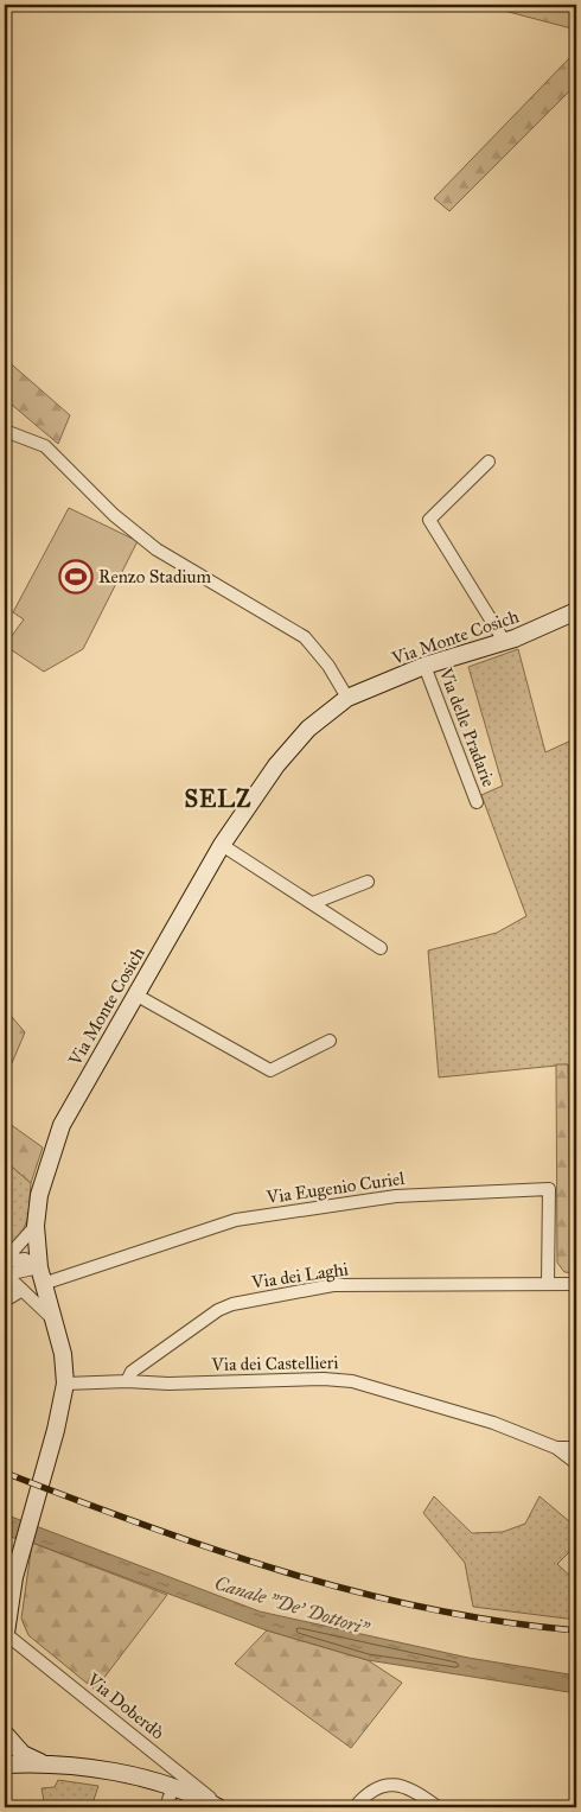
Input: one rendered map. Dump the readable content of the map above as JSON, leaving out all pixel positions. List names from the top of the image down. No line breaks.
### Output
{"streets":{"street":["Via Monte Cosich","Via delle Pradarie","Via Eugenio Curiel","Via dei Laghi","Via dei Castellieri","Via Doberdò"]},"crossings":[["Via Monte Cosich","Via delle Pradarie"],["Via Monte Cosich","Via Eugenio Curiel"],["Via Monte Cosich","Via dei Castellieri"],["Via Monte Cosich","Via Doberdò"],["Via Eugenio Curiel","Via dei Laghi"],["Via dei Laghi","Via dei Castellieri"]],"districts":["SELZ"],"water":["Canale \"De' Dottori\""],"places":{"sports":["Renzo Stadium"]}}
